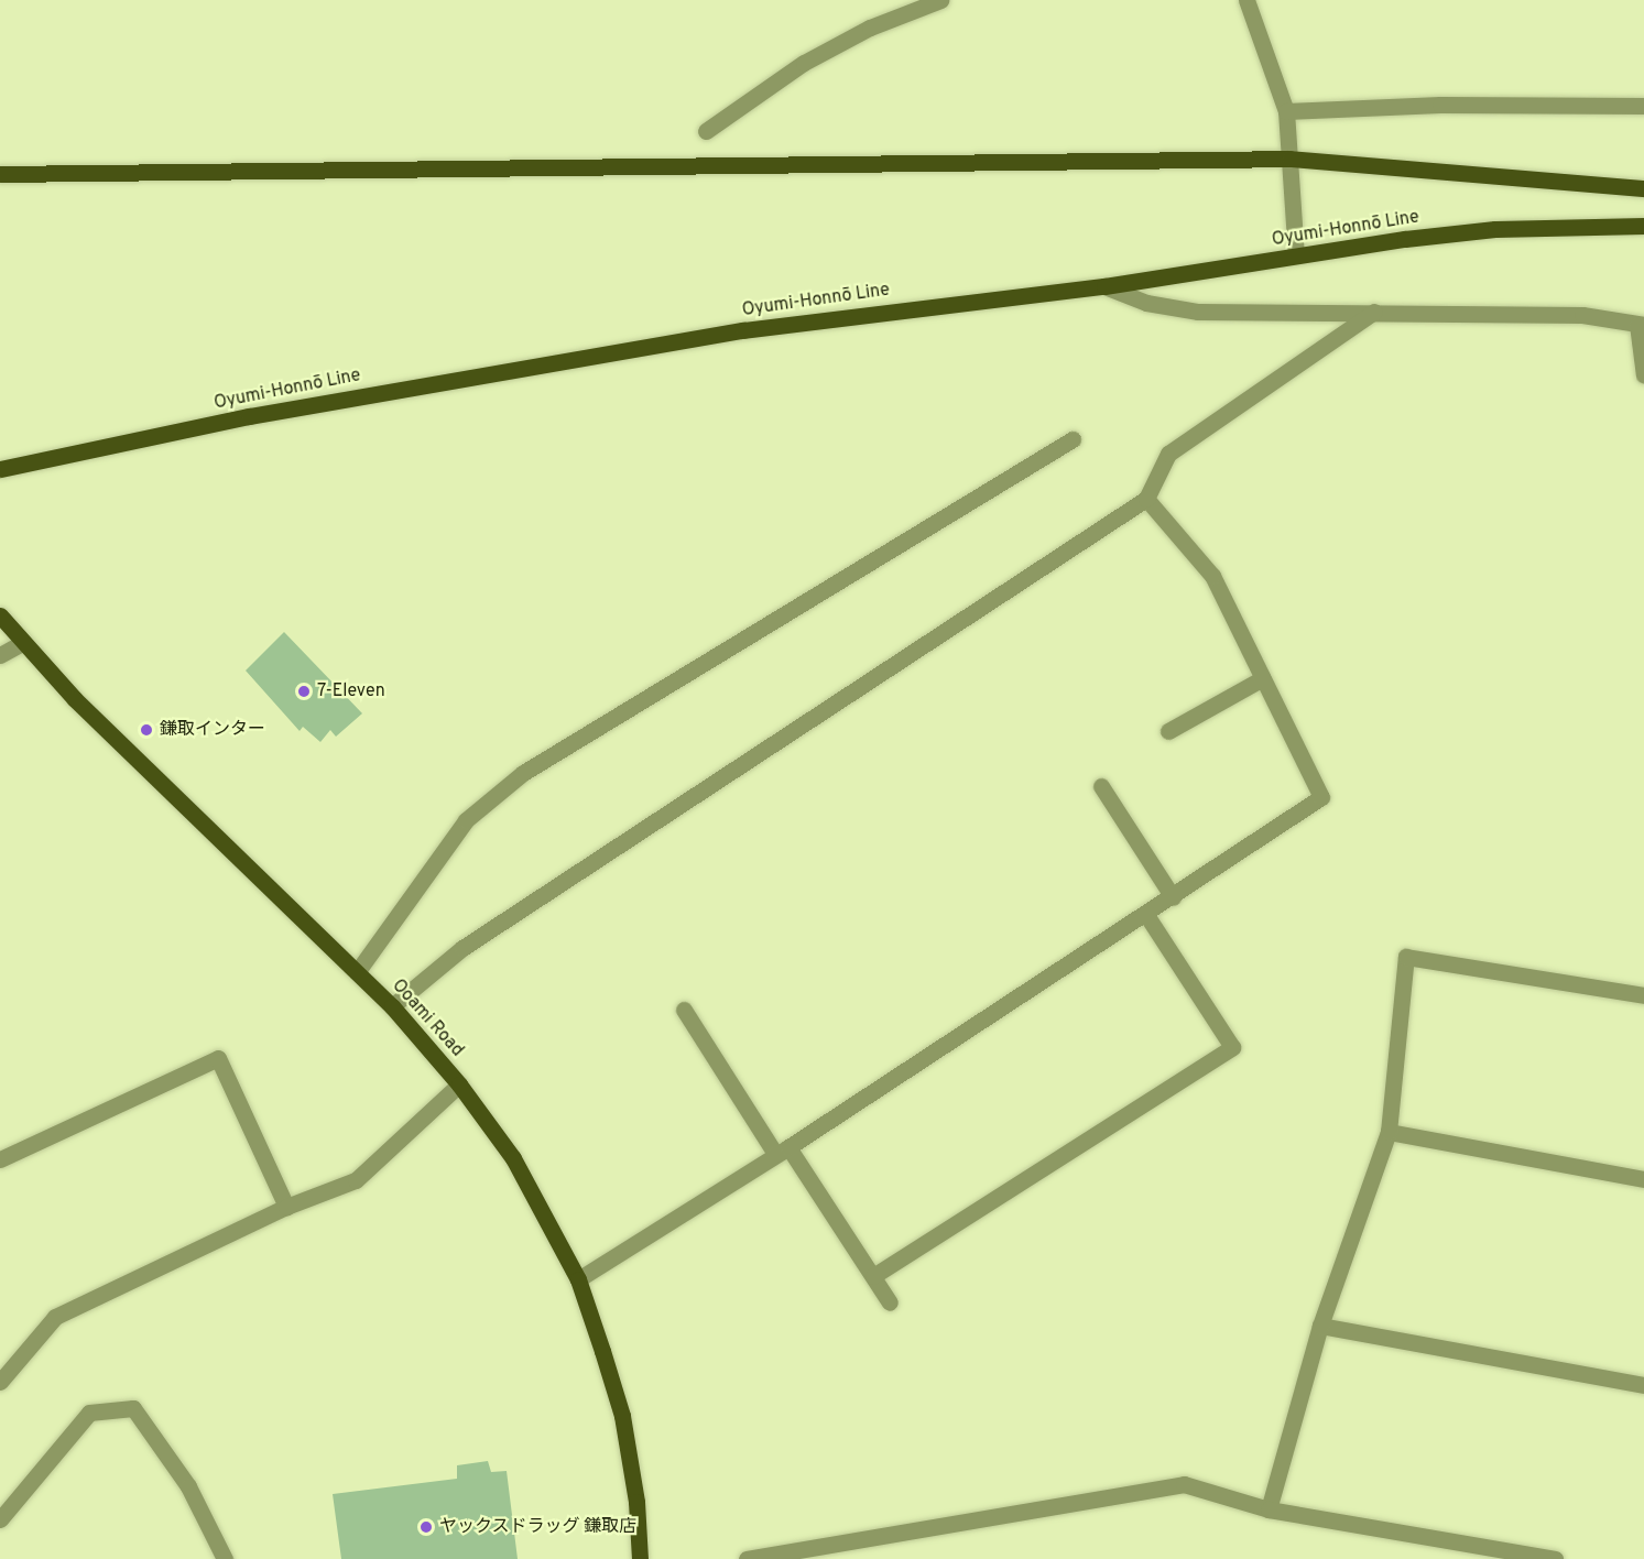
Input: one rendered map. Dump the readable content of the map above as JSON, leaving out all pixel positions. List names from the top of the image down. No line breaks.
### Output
{"streets":{"main road":["Oyumi-Honnō Line","Ooami Road"]},"places":["7-Eleven","鎌取インター","ヤックスドラッグ 鎌取店"]}
